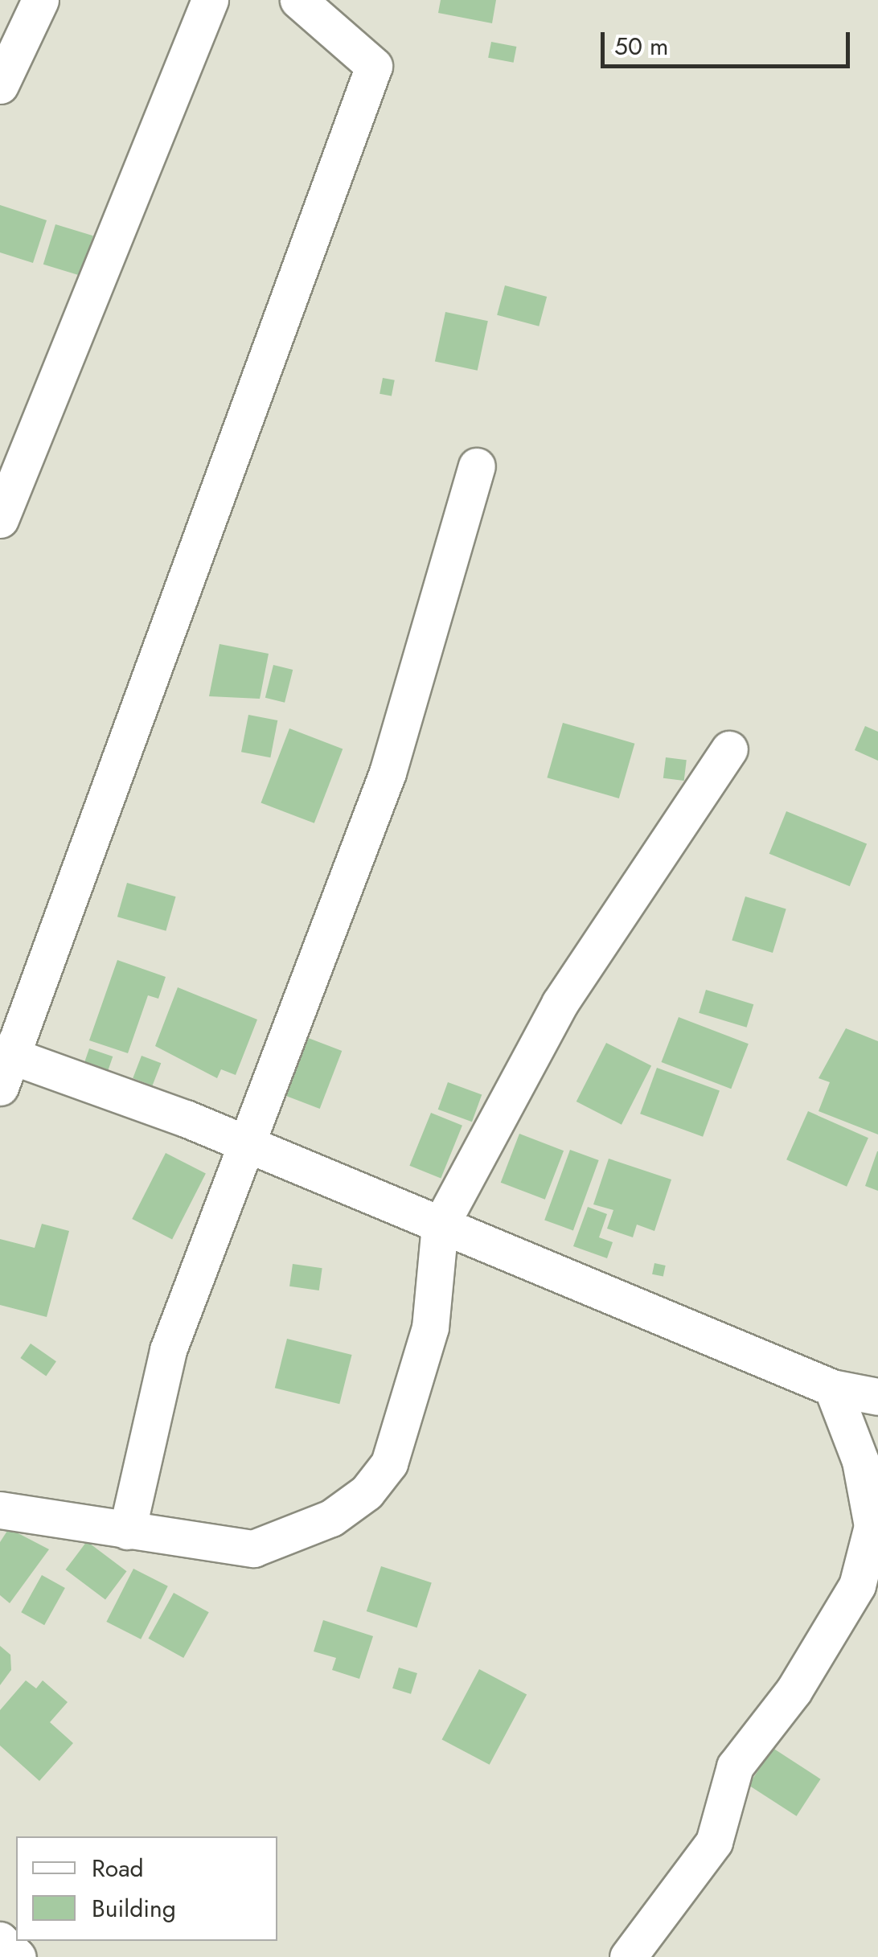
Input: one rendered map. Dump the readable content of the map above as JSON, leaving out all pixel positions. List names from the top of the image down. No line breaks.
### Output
{"legend":["Road","Building"],"scale_bar":"50 m"}
